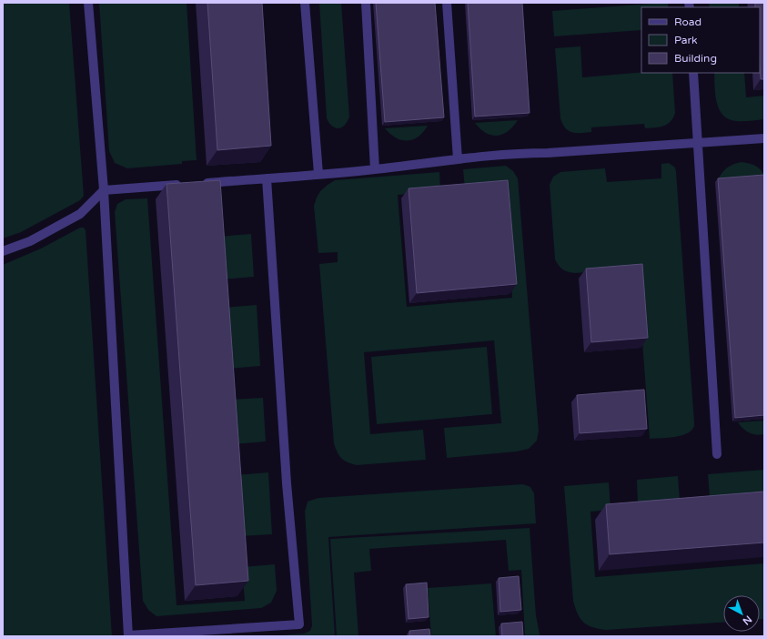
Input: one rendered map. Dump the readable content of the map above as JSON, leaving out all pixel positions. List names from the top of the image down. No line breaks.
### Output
{"legend":["Road","Park","Building"],"north":"bottom right"}
